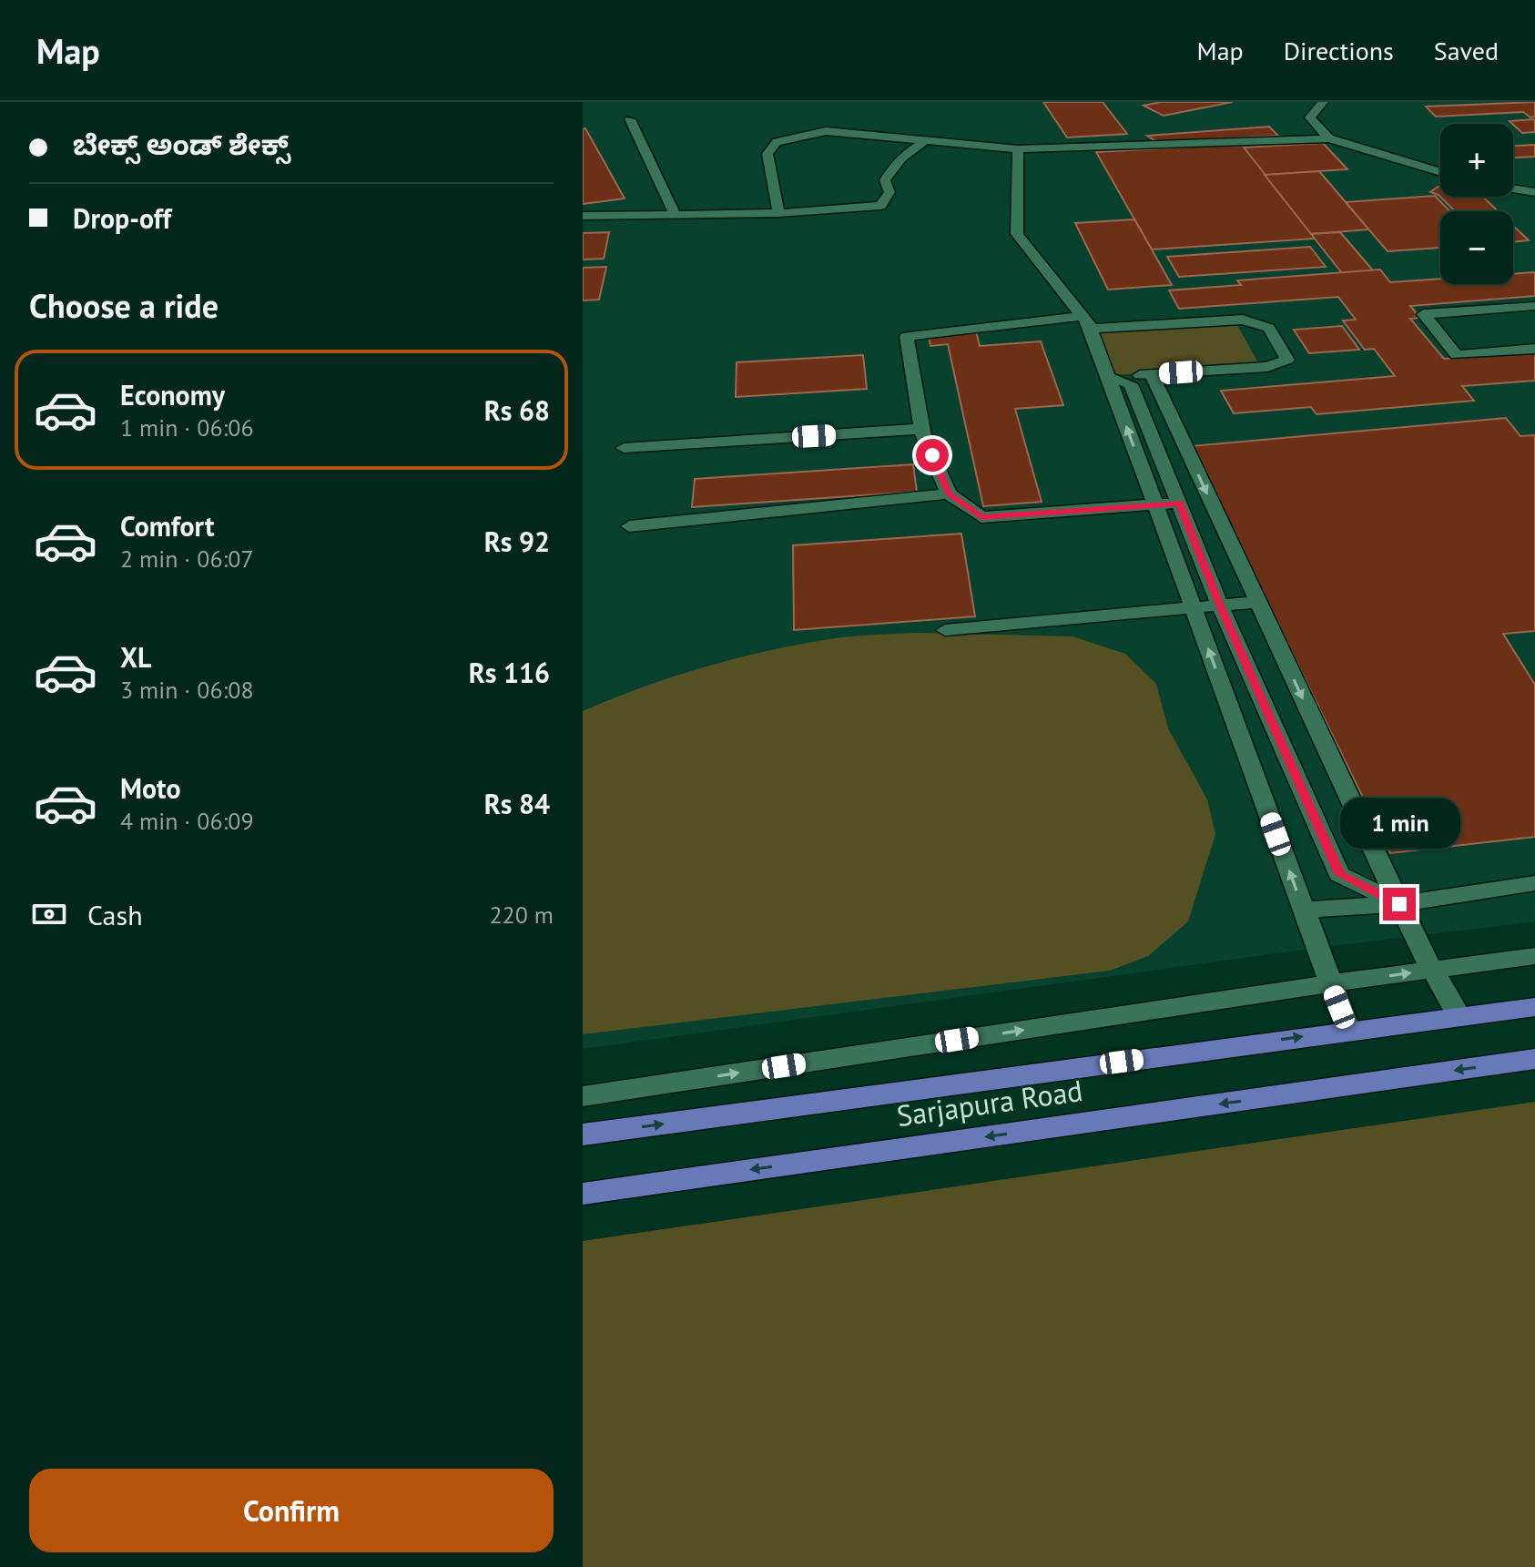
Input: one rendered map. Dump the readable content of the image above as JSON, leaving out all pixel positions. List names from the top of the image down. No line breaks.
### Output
{"streets":{"main road":["Sarjapura Road"]},"page":{"header":"Map","nav":["Map","Directions","Saved"],"banner":["ಬೇಕ್ಸ್ ಅಂಡ್ ಶೇಕ್ಸ್","Drop-off"],"map_buttons":["+","−"],"heading":"Choose a ride","list":[{"name":"Economy","note":"1 min · 06:06","value":"Rs 68"},{"name":"Comfort","note":"2 min · 06:07","value":"Rs 92"},{"name":"XL","note":"3 min · 06:08","value":"Rs 116"},{"name":"Moto","note":"4 min · 06:09","value":"Rs 84"}],"bubble":"1 min","pay":["Cash","220 m"],"buttons":"Confirm"}}
